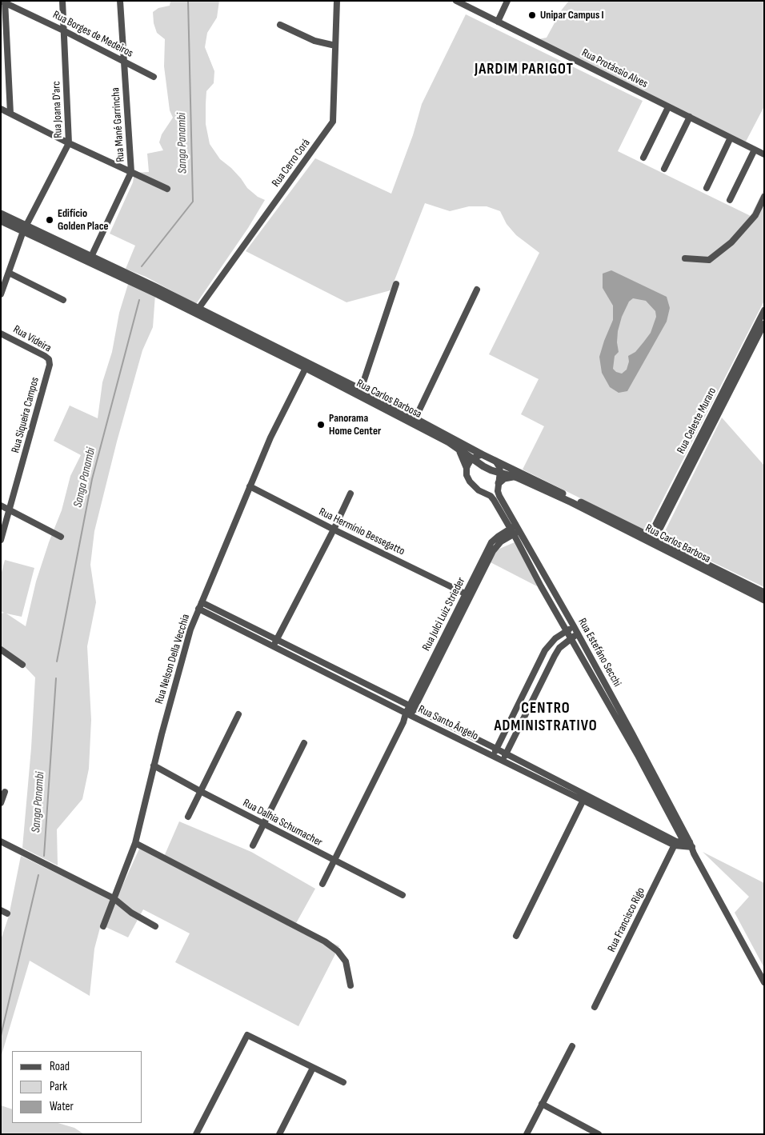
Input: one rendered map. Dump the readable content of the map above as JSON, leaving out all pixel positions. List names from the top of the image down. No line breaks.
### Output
{"streets":{"street":["Rua Borges de Medeiros","Rua Protássio Alves","Rua Joana D'arc","Rua Mané Garrincha","Rua Cerro Corá","Rua Videira","Rua Carlos Barbosa","Rua Siqueira Campos","Rua Celeste Muraro","Rua Hermínio Bessegatto","Rua Julci Luiz Strieder","Rua Estefáno Secchi","Rua Nelson Della Vecchia","Rua Santo Ângelo","Rua Dalhia Schumacher","Rua Francisco Rigo"]},"crossings":[["Rua Borges de Medeiros","Rua Joana D'arc"],["Rua Borges de Medeiros","Rua Mané Garrincha"],["Rua Joana D'arc","Rua Carlos Barbosa"],["Rua Mané Garrincha","Rua Carlos Barbosa"],["Rua Cerro Corá","Rua Carlos Barbosa"],["Rua Videira","Rua Siqueira Campos"],["Rua Carlos Barbosa","Rua Celeste Muraro"],["Rua Carlos Barbosa","Rua Estefáno Secchi"],["Rua Carlos Barbosa","Rua Nelson Della Vecchia"],["Rua Hermínio Bessegatto","Rua Julci Luiz Strieder"],["Rua Hermínio Bessegatto","Rua Nelson Della Vecchia"],["Rua Julci Luiz Strieder","Rua Estefáno Secchi"],["Rua Julci Luiz Strieder","Rua Santo Ângelo"],["Rua Julci Luiz Strieder","Rua Dalhia Schumacher"],["Rua Nelson Della Vecchia","Rua Santo Ângelo"],["Rua Nelson Della Vecchia","Rua Dalhia Schumacher"],["Rua Santo Ângelo","Rua Francisco Rigo"]],"districts":["JARDIM PARIGOT","CENTRO ADMINISTRATIVO"],"water":["Sanga Panambi"],"places":["Unipar Campus I","Edifício Golden Place","Panorama Home Center"],"legend":["Road","Park","Water"]}
